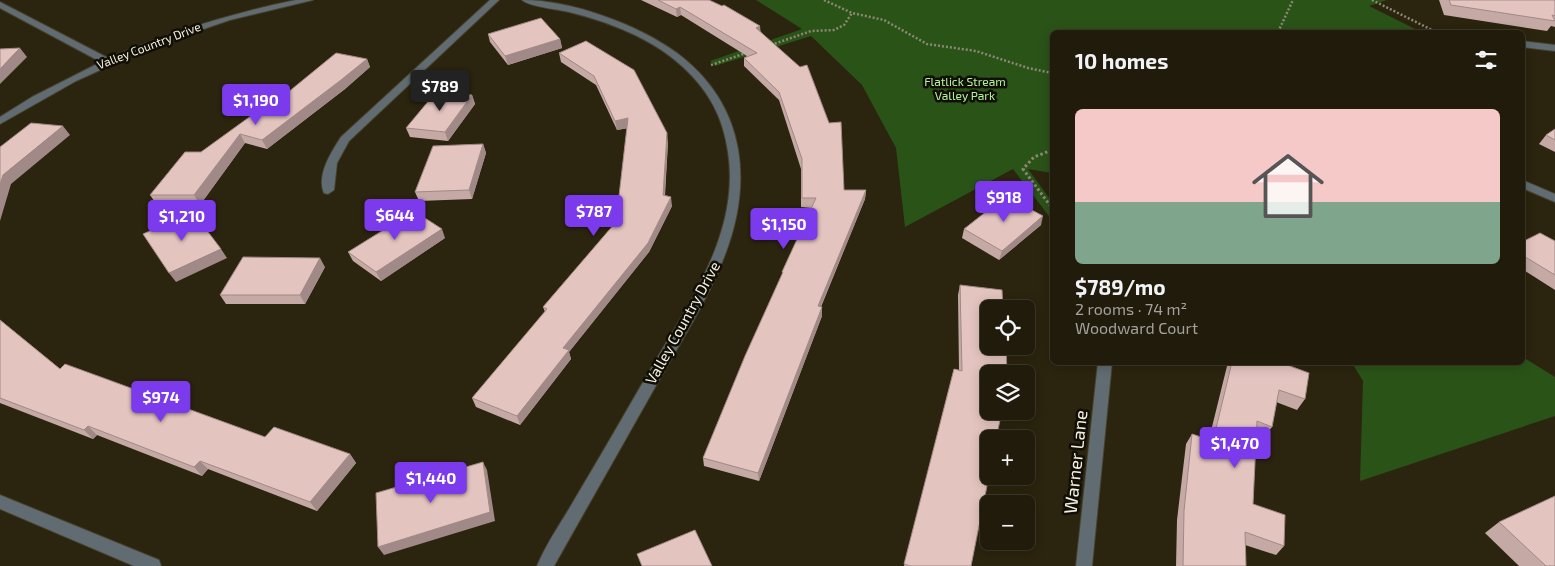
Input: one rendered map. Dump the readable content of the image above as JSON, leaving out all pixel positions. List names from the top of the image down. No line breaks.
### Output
{"streets":{"street":["Valley Country Drive","Warner Lane"]},"parks":["Flatlick Stream Valley Park"],"page":{"heading":"10 homes","price":["$789","$1,190","$918","$787","$644","$1,210","$1,150","$974","$1,470","$1,440"],"list":[{"name":"$789/mo","note":"2 rooms · 74 m² · Woodward Court"}],"map_buttons":["+","−"]}}
